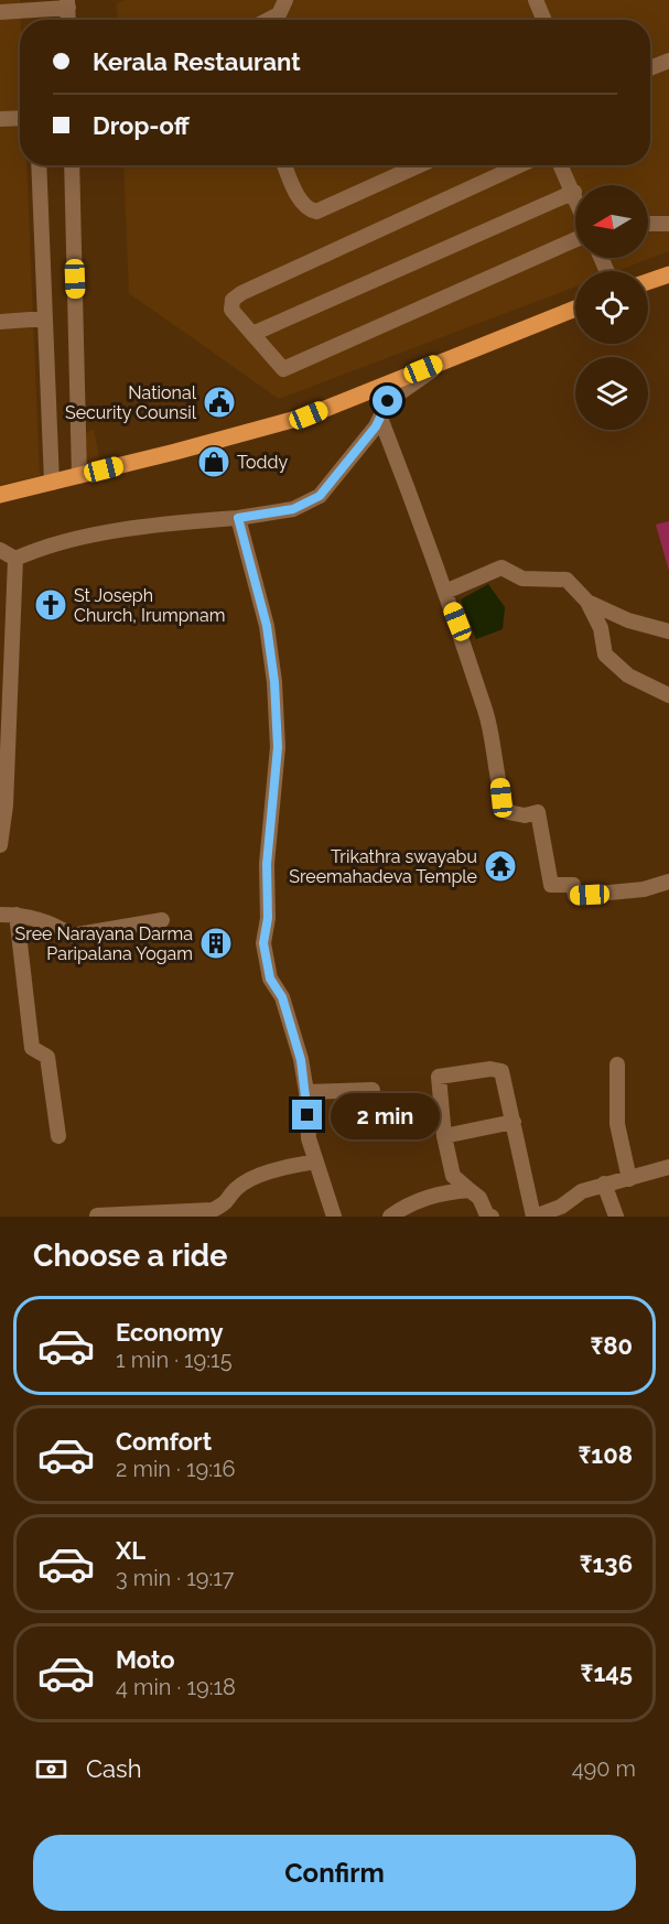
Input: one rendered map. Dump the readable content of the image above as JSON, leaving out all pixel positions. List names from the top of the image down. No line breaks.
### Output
{"places":{"public building":["National Security Counsil"],"shop":["Toddy"],"church":["St Joseph Church, Irumpnam"],"temple":["Trikathra swayabu Sreemahadeva Temple"],"building":["Sree Narayana Darma Paripalana Yogam"]},"north":"left","page":{"banner":["Kerala Restaurant","Drop-off"],"bubble":"2 min","heading":"Choose a ride","list":[{"name":"Economy","note":"1 min · 19:15","value":"₹80"},{"name":"Comfort","note":"2 min · 19:16","value":"₹108"},{"name":"XL","note":"3 min · 19:17","value":"₹136"},{"name":"Moto","note":"4 min · 19:18","value":"₹145"}],"pay":["Cash","490 m"],"buttons":"Confirm"}}
